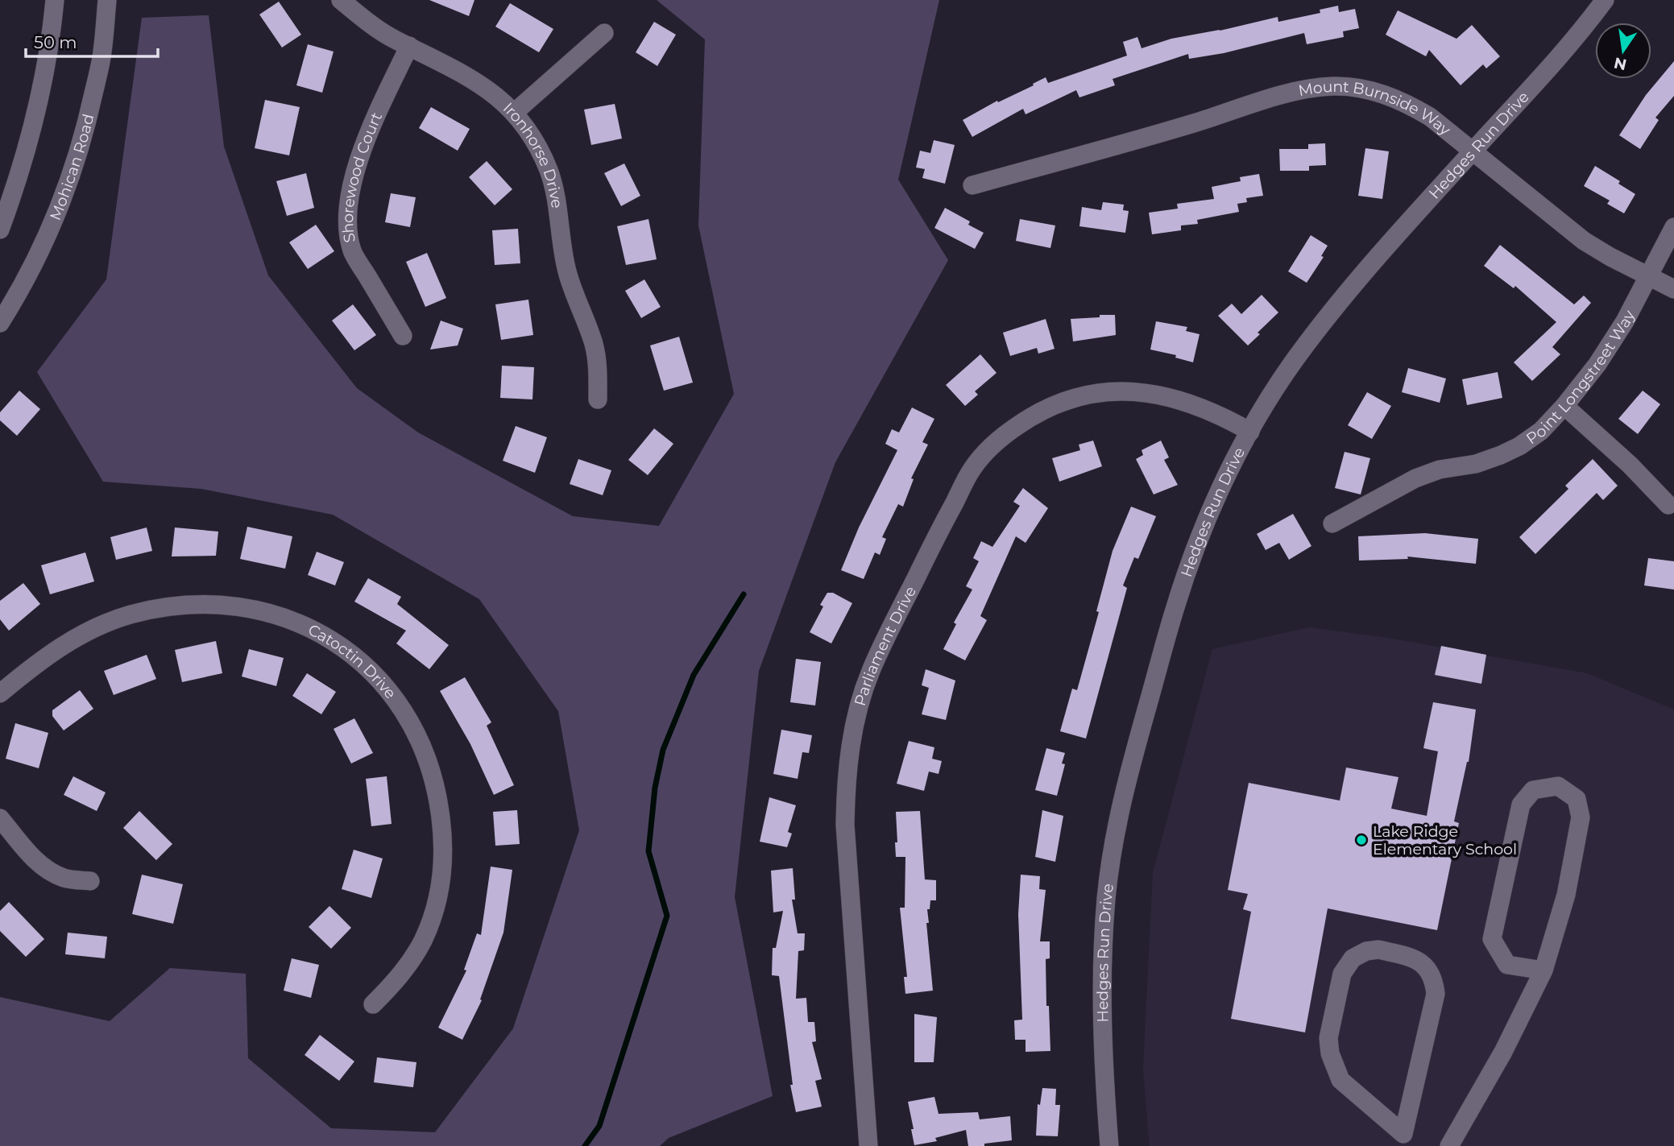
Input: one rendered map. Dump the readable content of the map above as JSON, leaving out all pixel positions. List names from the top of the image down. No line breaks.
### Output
{"streets":{"street":["Mount Burnside Way","Hedges Run Drive","Ironhorse Drive","Mohican Road","Shorewood Court","Point Longstreet Way","Parliament Drive","Catoctin Drive"]},"crossings":[["Mount Burnside Way","Hedges Run Drive"],["Mount Burnside Way","Point Longstreet Way"],["Hedges Run Drive","Parliament Drive"],["Ironhorse Drive","Shorewood Court"]],"places":["Lake Ridge Elementary School"],"scale_bar":"50 m","north":"bottom"}
